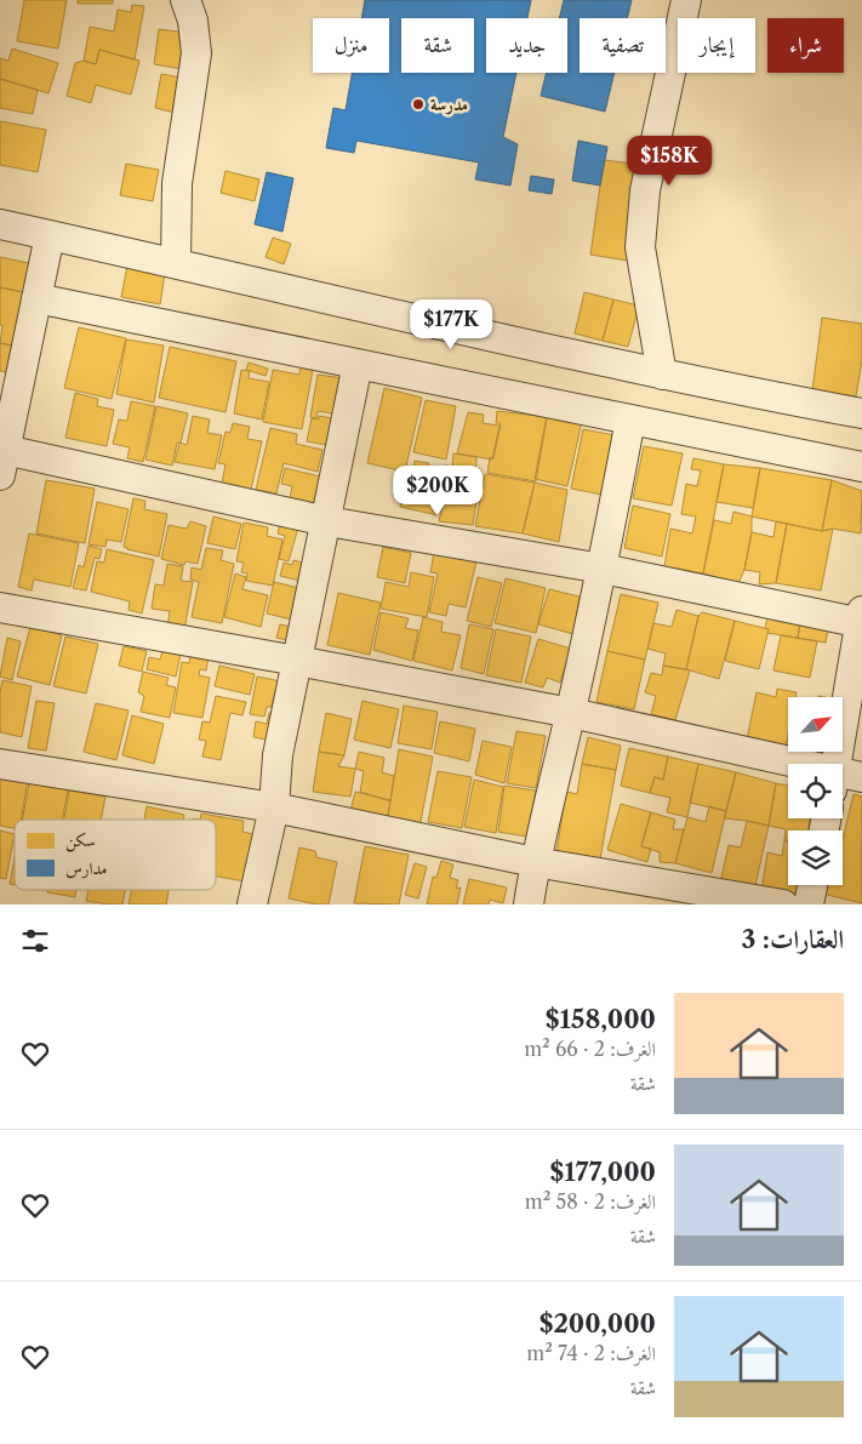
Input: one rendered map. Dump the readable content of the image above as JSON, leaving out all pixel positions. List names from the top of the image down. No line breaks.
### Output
{"places":["مدرسة"],"legend":["سكن","مدارس"],"north":"top right","page":{"chip":["شراء","إيجار","تصفية","جديد","شقة","منزل"],"price":["$158K","$177K","$200K"],"heading":"العقارات: 3","list":[{"name":"$158,000","note":"الغرف: 2 · 66 m² · شقة"},{"name":"$177,000","note":"الغرف: 2 · 58 m² · شقة"},{"name":"$200,000","note":"الغرف: 2 · 74 m² · شقة"}]}}
